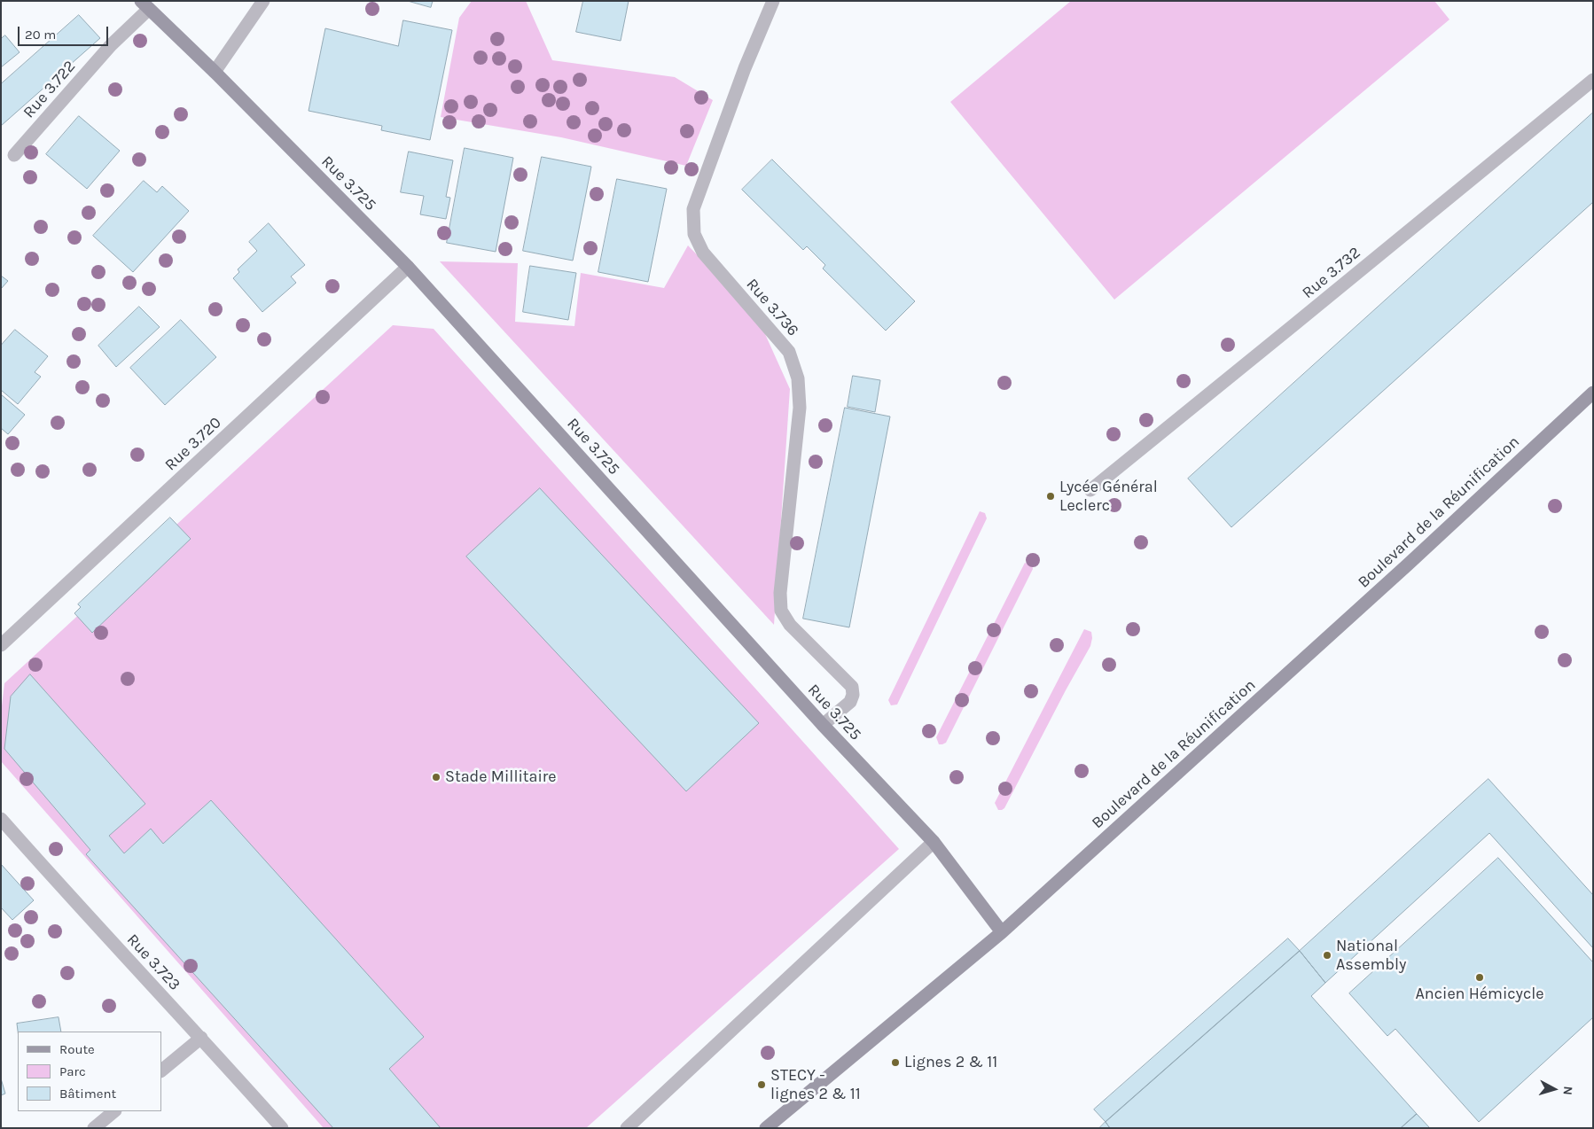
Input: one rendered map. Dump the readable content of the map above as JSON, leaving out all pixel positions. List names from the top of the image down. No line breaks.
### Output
{"streets":{"street":["Rue 3.722","Rue 3.725","Rue 3.732","Rue 3.736","Rue 3.720","Boulevard de la Réunification","Rue 3.723"]},"crossings":[["Rue 3.722","Rue 3.725"],["Rue 3.725","Rue 3.736"],["Rue 3.725","Rue 3.720"],["Rue 3.725","Boulevard de la Réunification"]],"places":["Lycée Général Leclerc","Stade Millitaire","National Assembly","Ancien Hémicycle","Lignes 2 & 11","STECY - lignes 2 & 11"],"legend":["Route","Parc","Bâtiment"],"scale_bar":"20 m","north":"right"}
